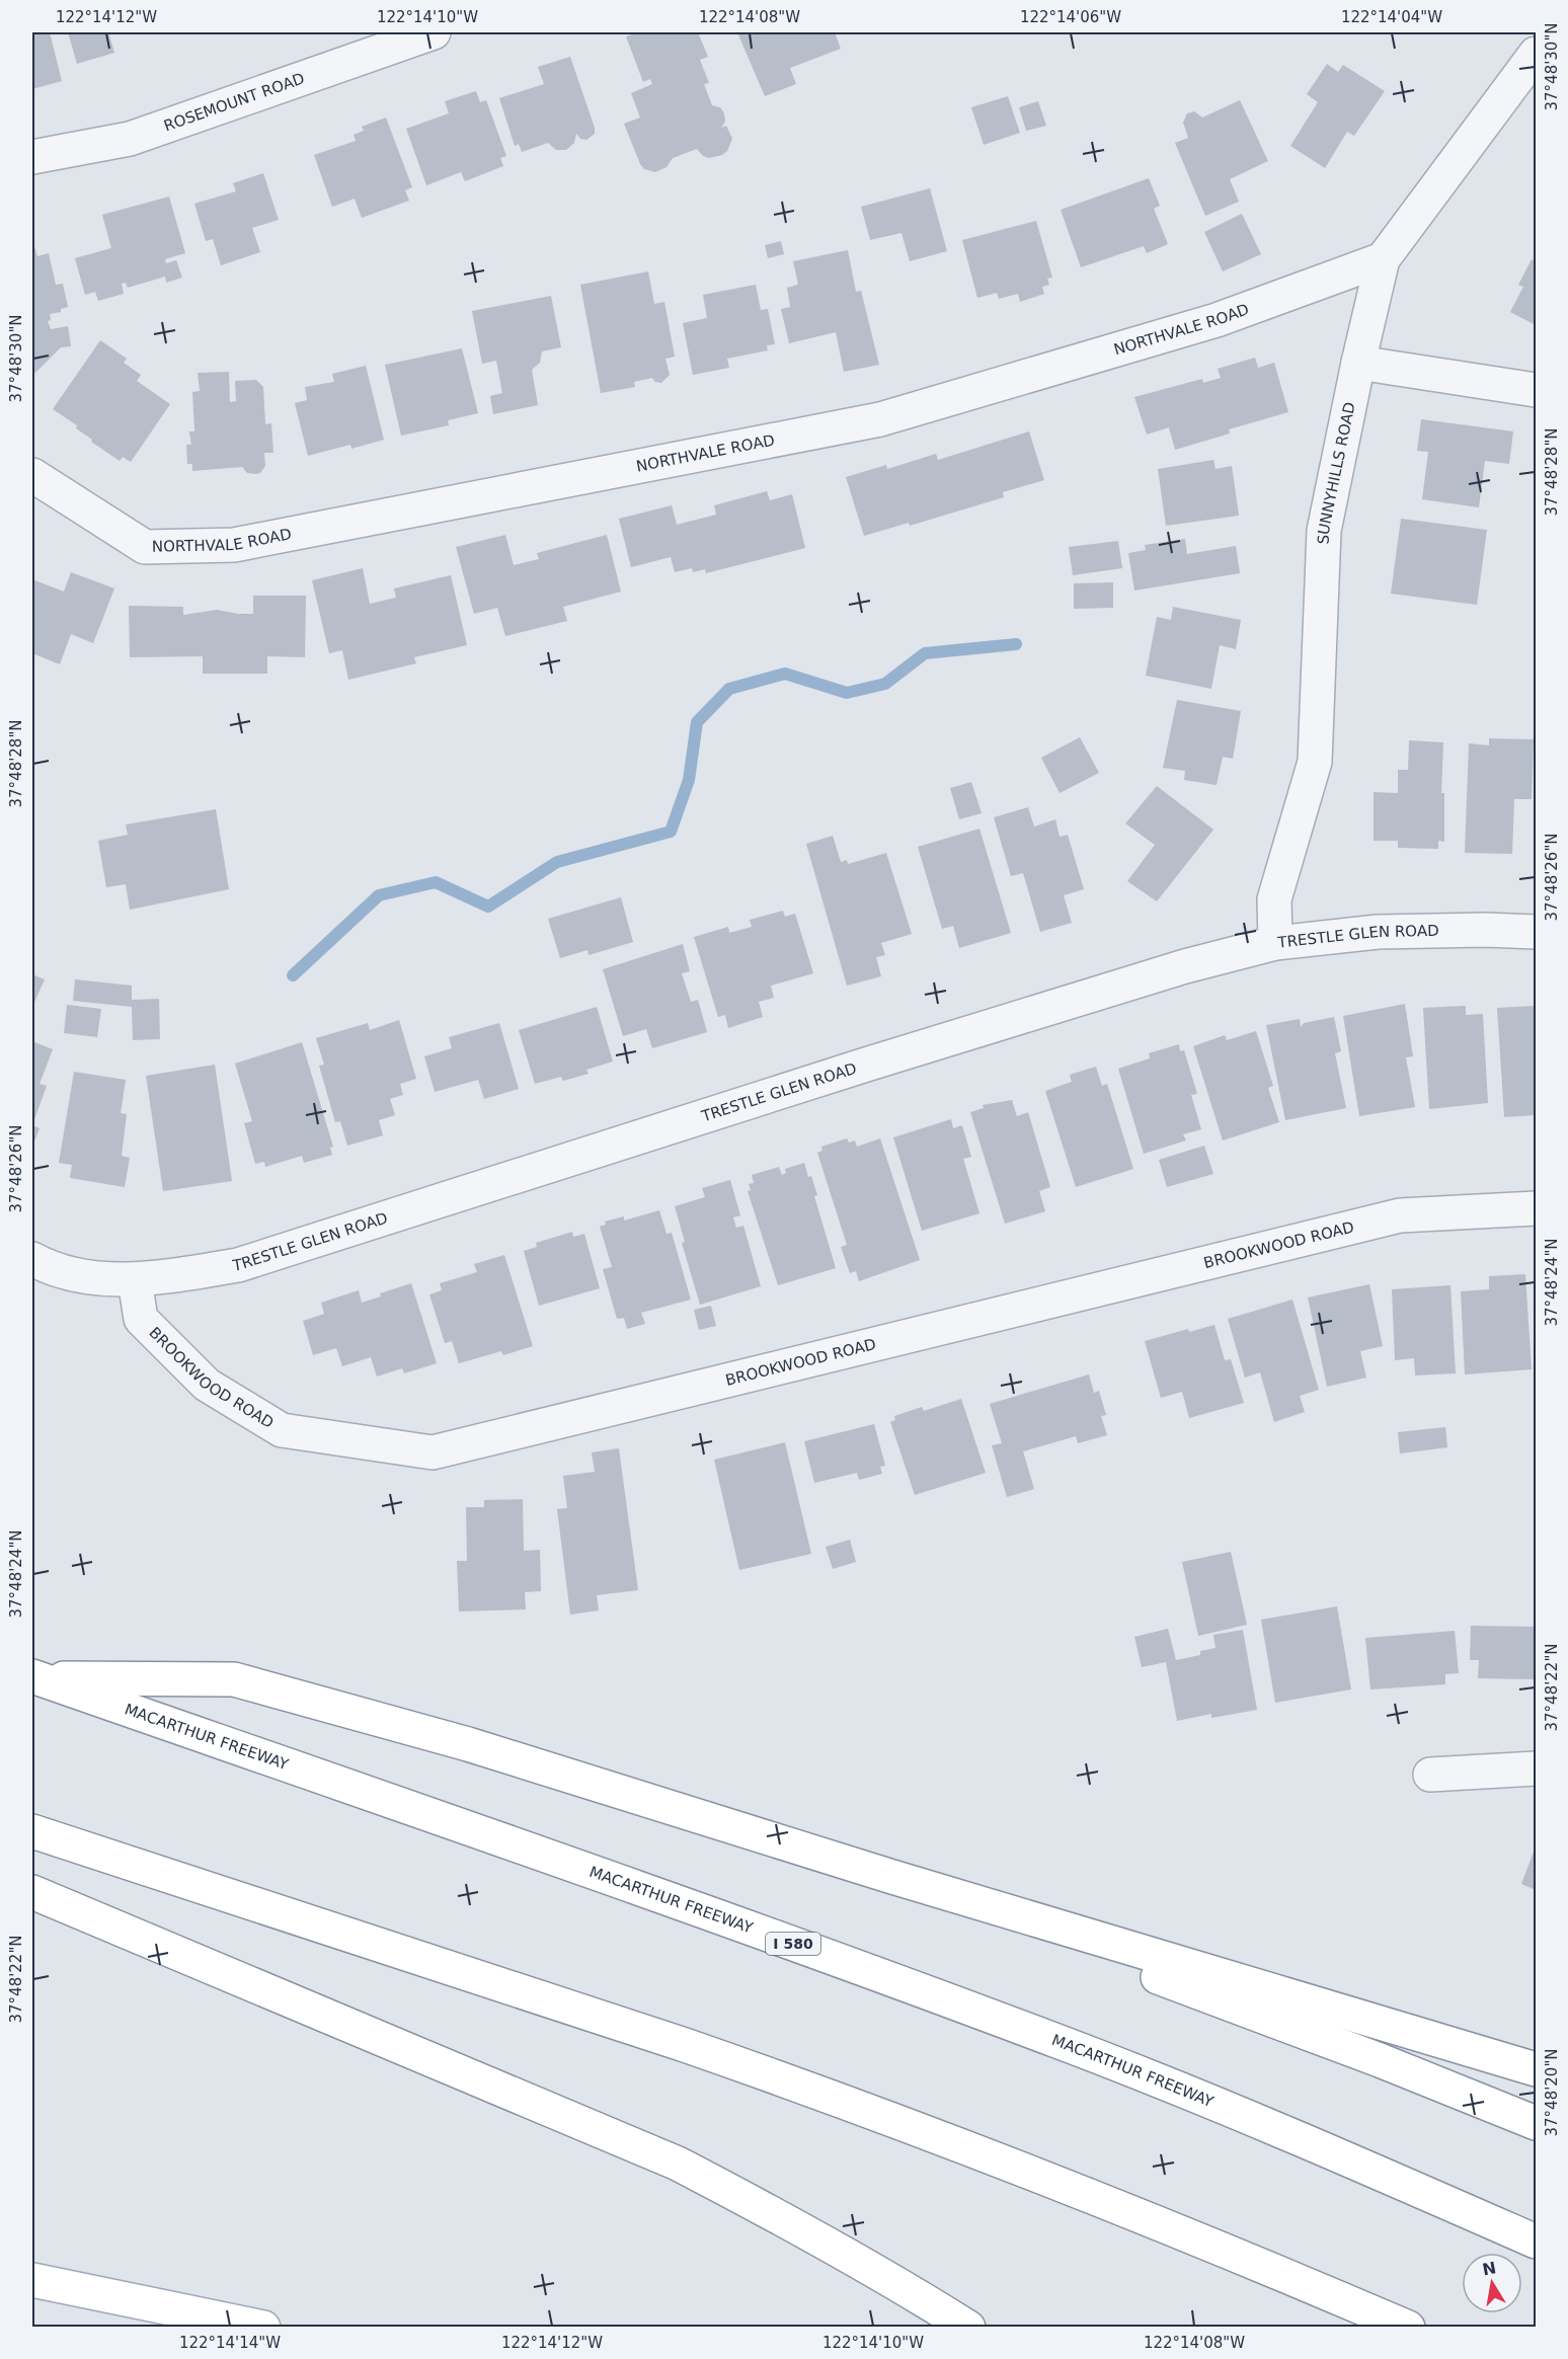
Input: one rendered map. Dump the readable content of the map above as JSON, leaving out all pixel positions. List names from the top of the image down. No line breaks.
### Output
{"streets":{"main road":["MACARTHUR FREEWAY","I 580"],"street":["ROSEMOUNT ROAD","NORTHVALE ROAD","SUNNYHILLS ROAD","TRESTLE GLEN ROAD","BROOKWOOD ROAD"]},"crossings":[["NORTHVALE ROAD","SUNNYHILLS ROAD"],["SUNNYHILLS ROAD","TRESTLE GLEN ROAD"],["TRESTLE GLEN ROAD","BROOKWOOD ROAD"]],"north":"top","coordinates":["122°14'12\"W","122°14'10\"W","122°14'08\"W","122°14'06\"W","122°14'04\"W","37°48'30\"N","37°48'28\"N","37°48'26\"N","37°48'24\"N","37°48'22\"N","37°48'20\"N","122°14'14\"W"]}
